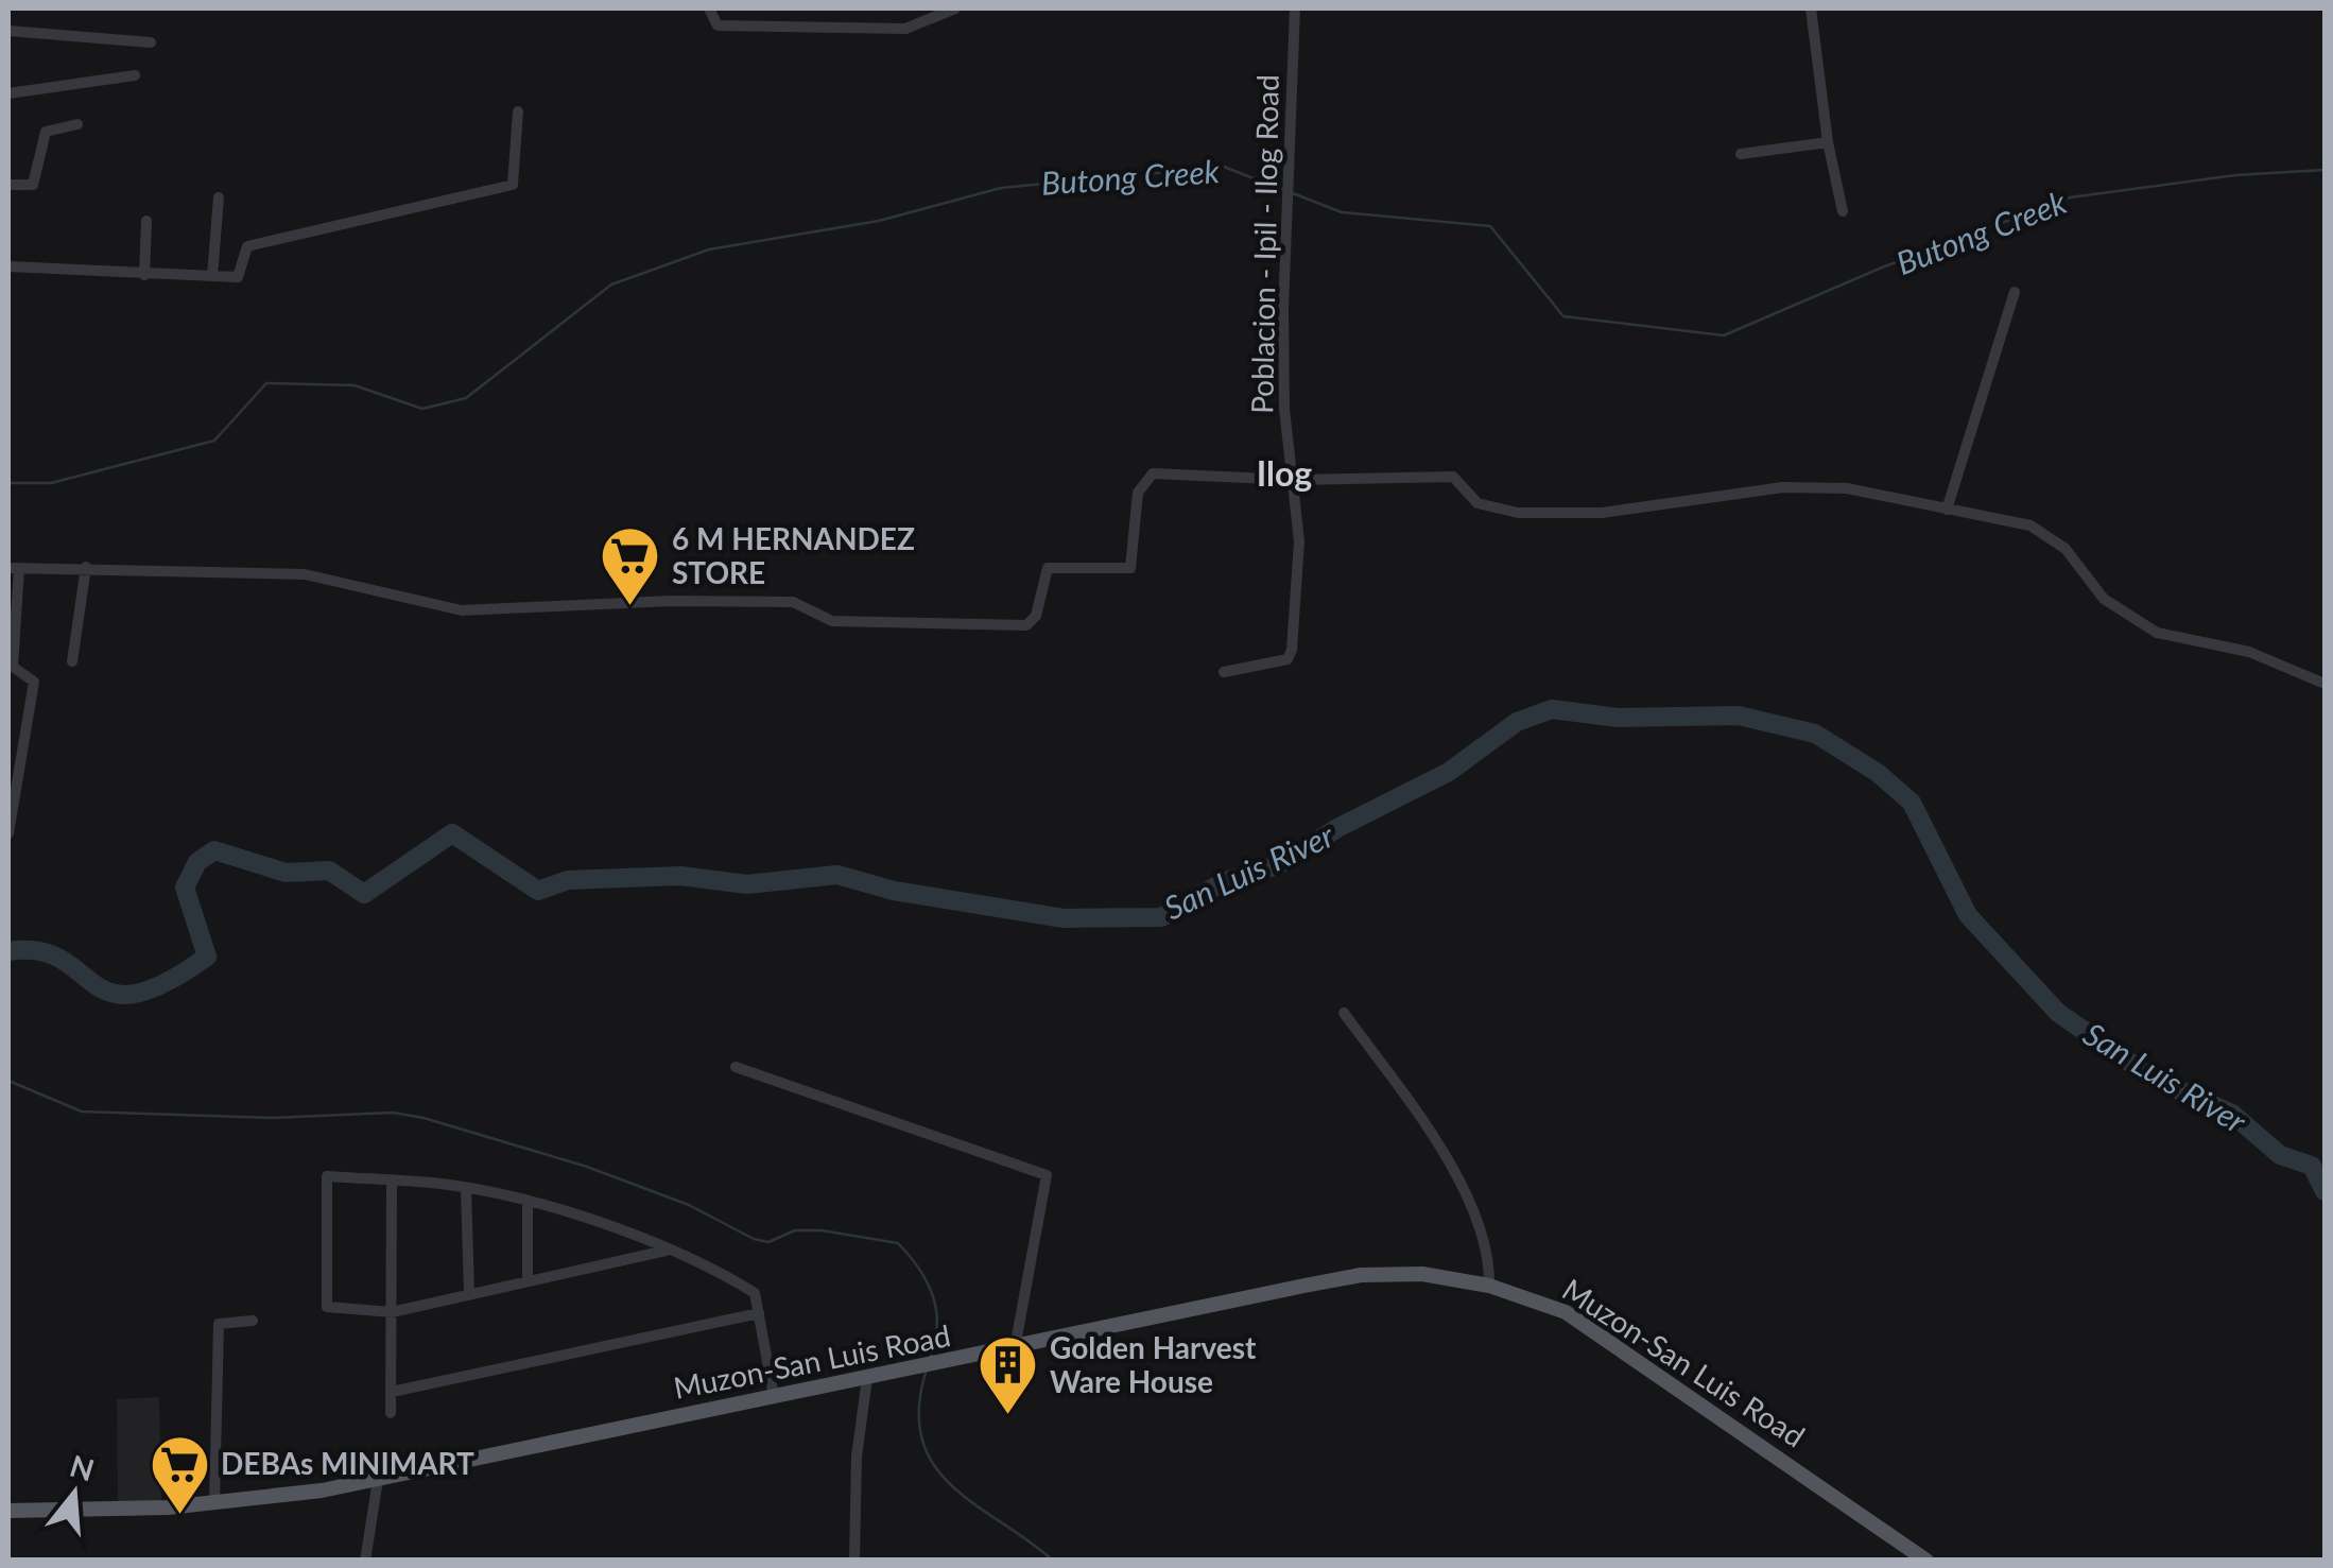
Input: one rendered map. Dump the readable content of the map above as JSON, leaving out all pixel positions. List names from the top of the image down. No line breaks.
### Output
{"streets":{"main road":["Muzon-San Luis Road"],"street":["Poblacion - Ipil - Ilog Road"]},"districts":["Ilog"],"water":["Butong Creek","San Luis River"],"places":{"supermarket":["6 M HERNANDEZ STORE","DEBAs MINIMART"],"building":["Golden Harvest Ware House"]},"north":"top"}
